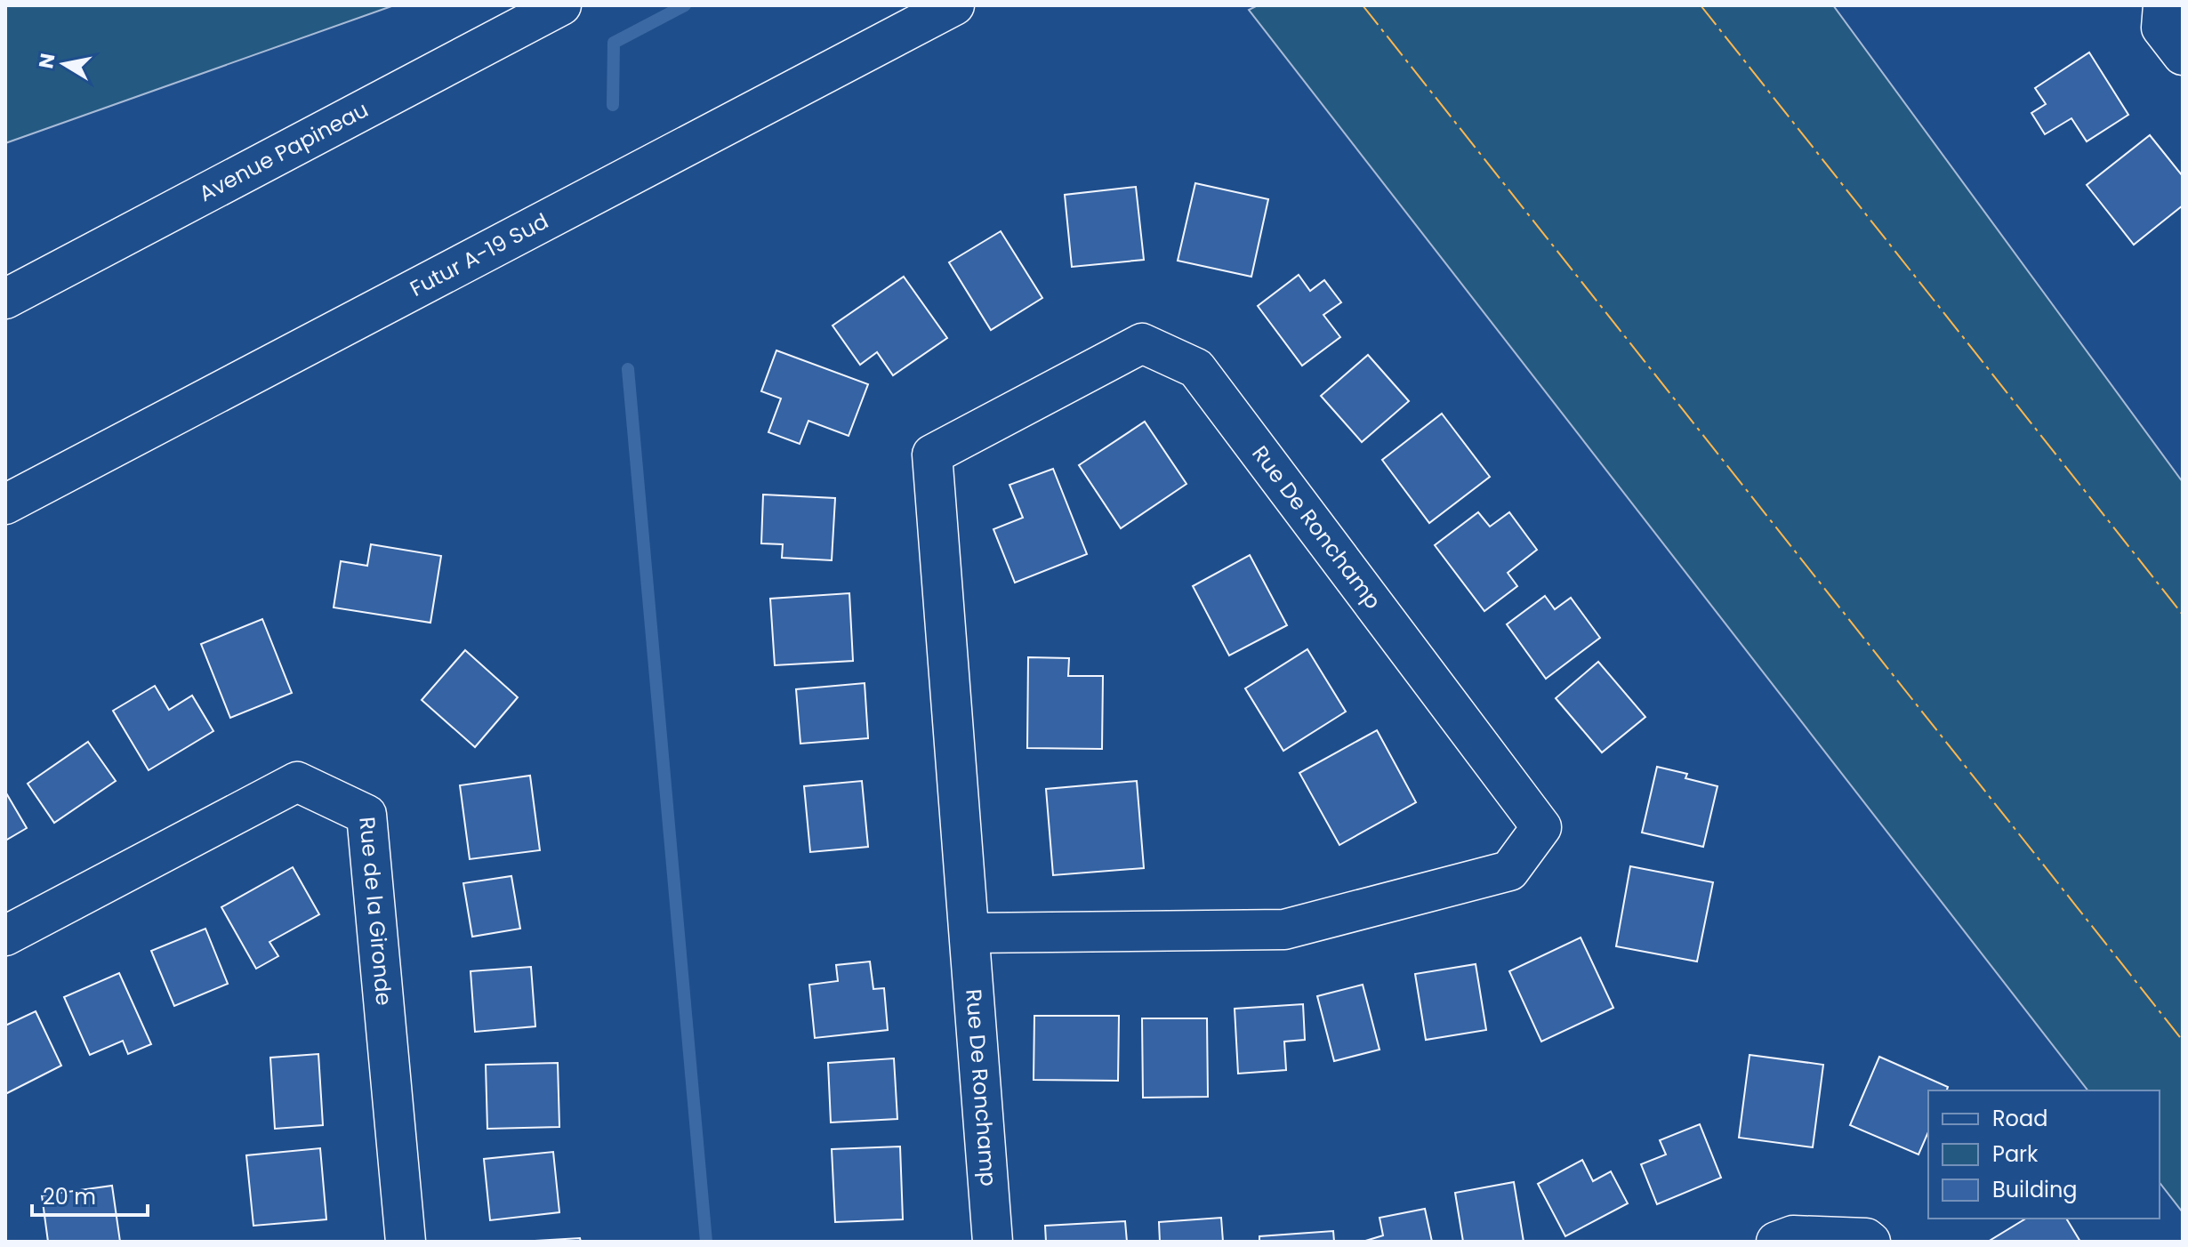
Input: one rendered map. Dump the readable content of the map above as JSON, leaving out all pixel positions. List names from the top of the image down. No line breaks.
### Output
{"streets":{"main road":["Avenue Papineau","Futur A-19 Sud","Rue De Ronchamp","Rue de la Gironde"]},"legend":["Road","Park","Building"],"scale_bar":"20 m","north":"left"}
